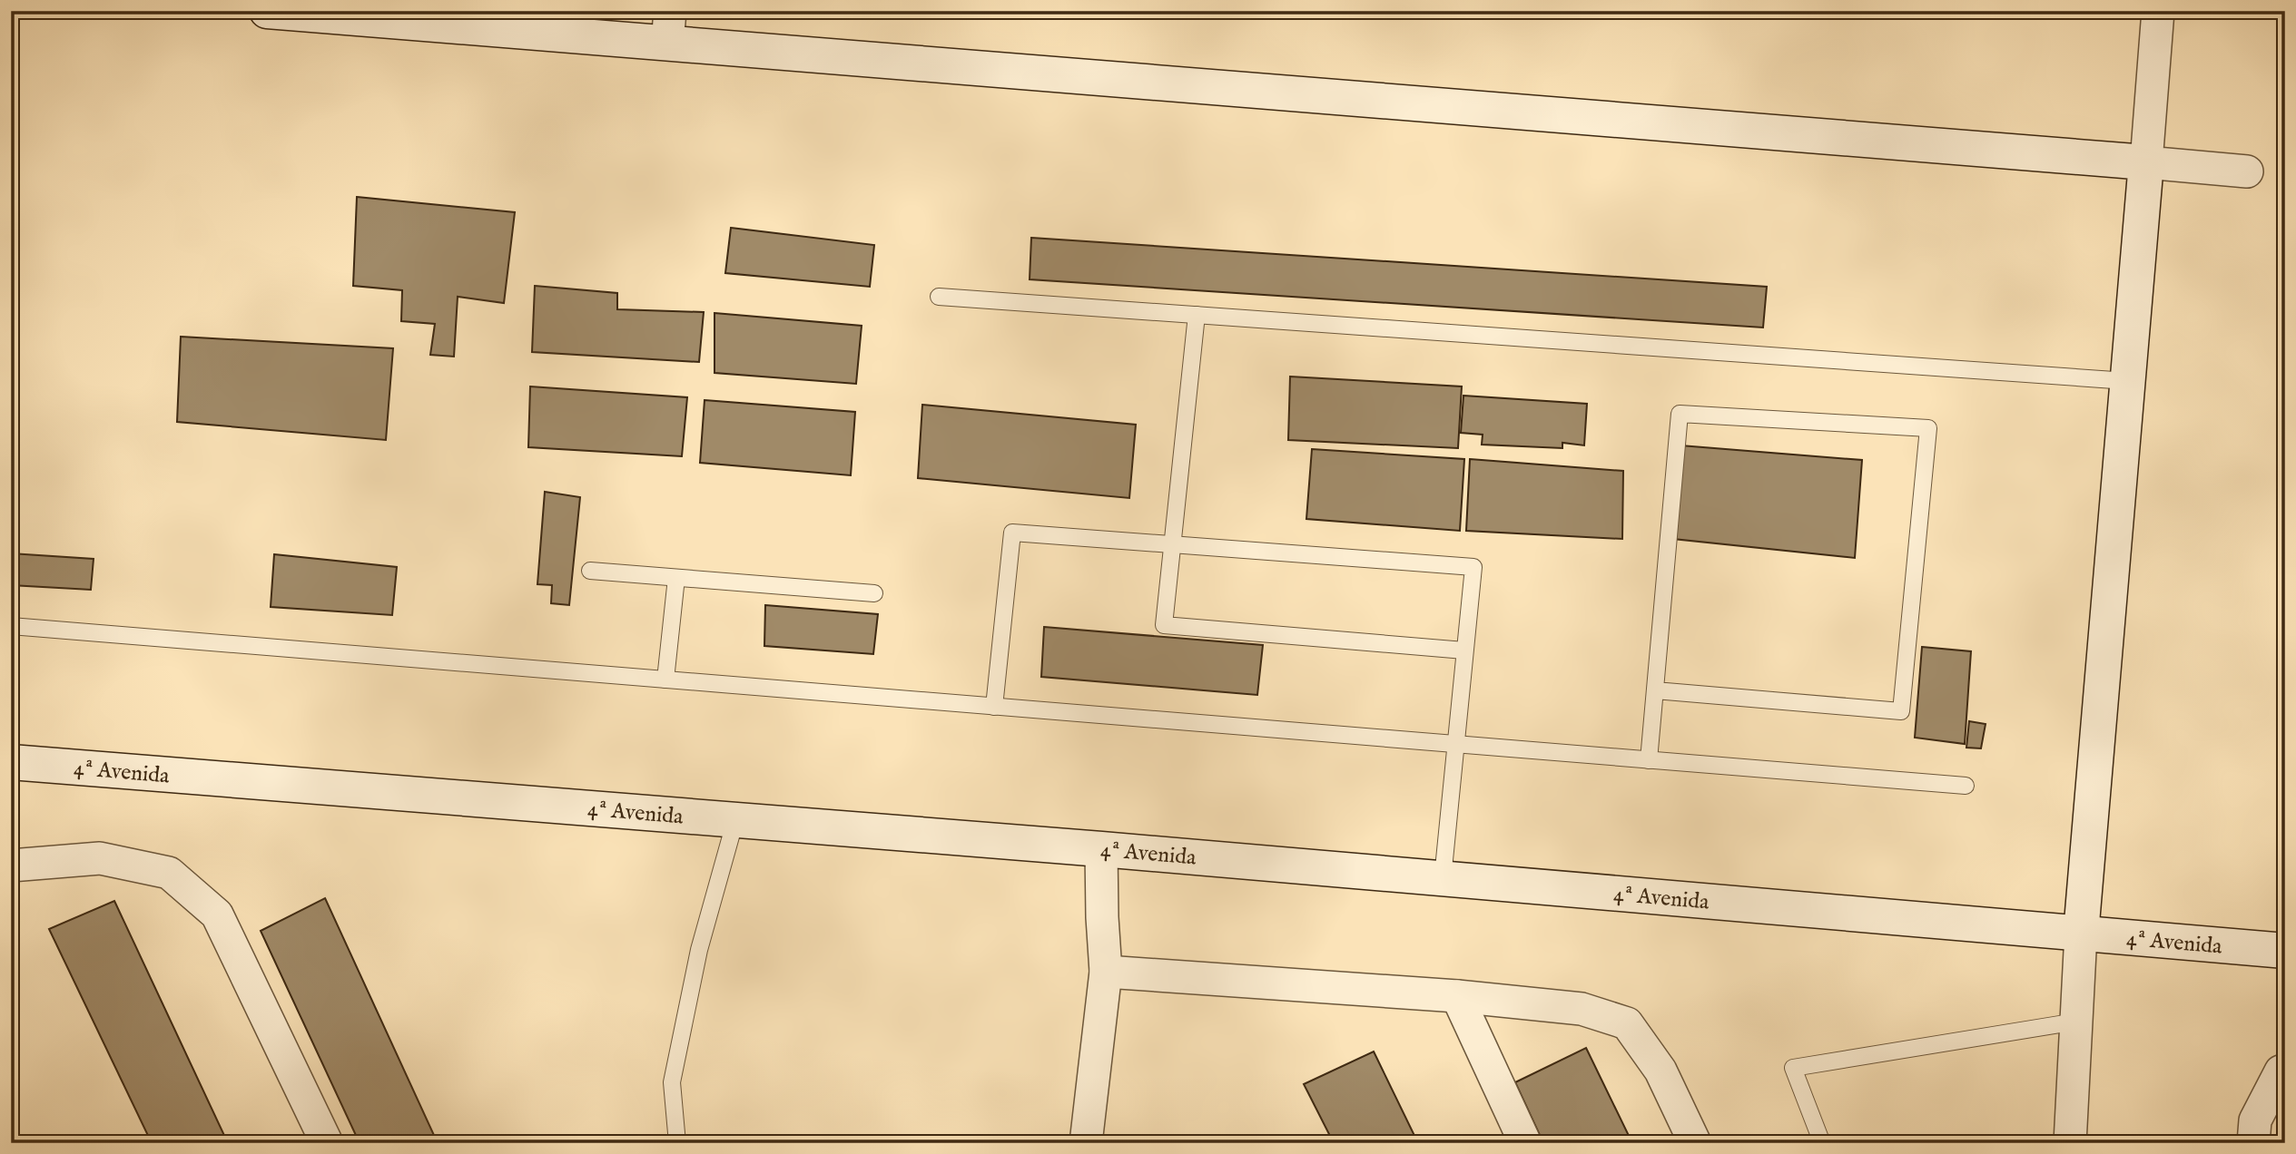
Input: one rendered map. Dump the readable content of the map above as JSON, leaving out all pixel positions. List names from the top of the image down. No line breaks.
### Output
{"streets":{"street":["4ª Avenida"]}}
